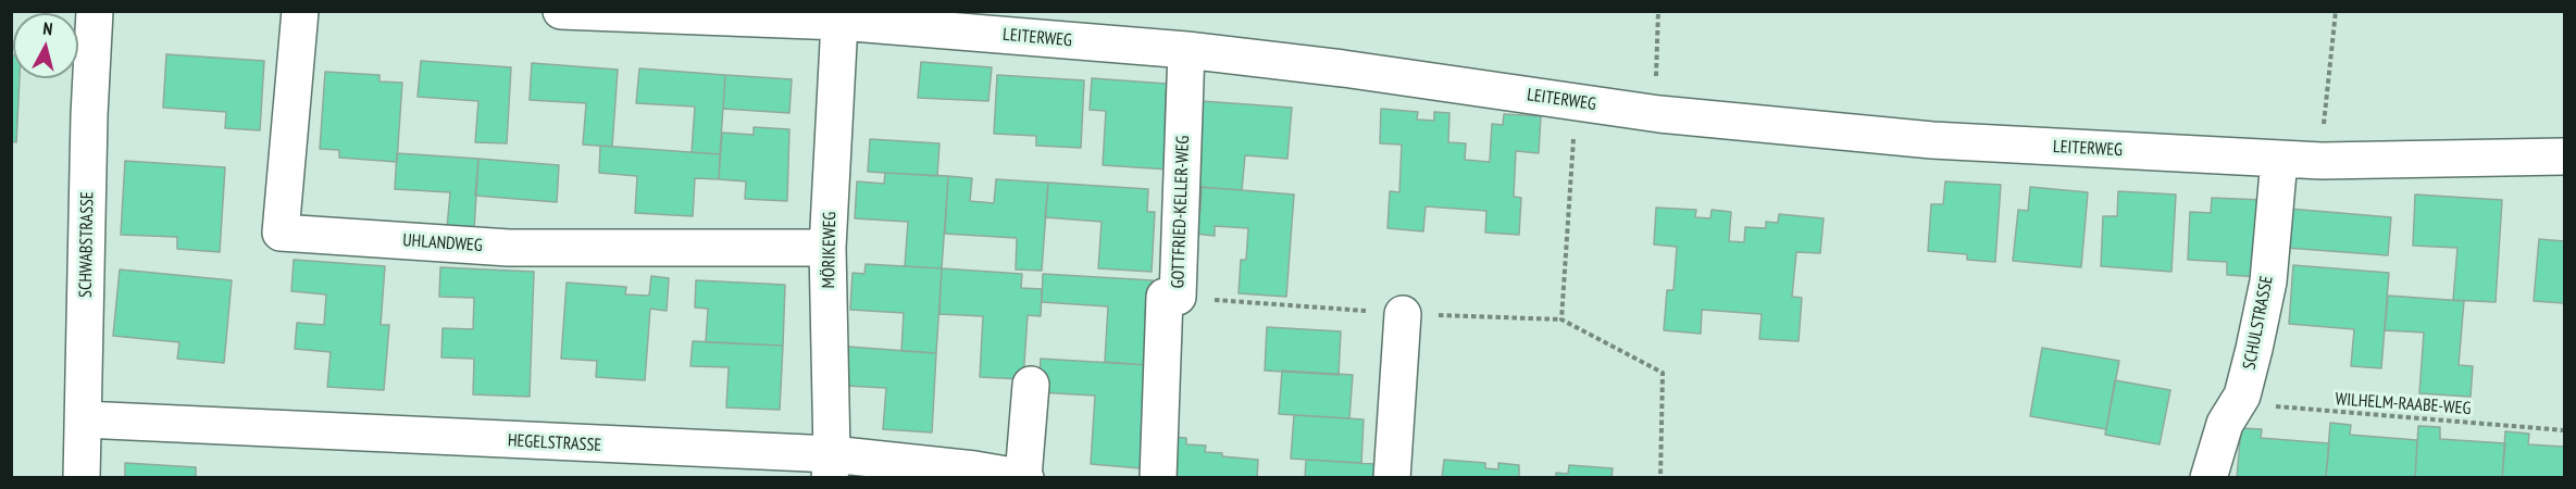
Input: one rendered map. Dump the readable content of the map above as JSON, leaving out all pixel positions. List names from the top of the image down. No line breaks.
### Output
{"streets":{"street":["LEITERWEG","GOTTFRIED-KELLER-WEG","UHLANDWEG","SCHWABSTRASSE","MÖRIKEWEG","SCHULSTRASSE","HEGELSTRASSE"],"path":["WILHELM-RAABE-WEG"]},"crossings":[["LEITERWEG","GOTTFRIED-KELLER-WEG"],["LEITERWEG","MÖRIKEWEG"],["LEITERWEG","SCHULSTRASSE"],["UHLANDWEG","MÖRIKEWEG"],["SCHWABSTRASSE","HEGELSTRASSE"],["MÖRIKEWEG","HEGELSTRASSE"],["SCHULSTRASSE","WILHELM-RAABE-WEG"]],"north":"top"}
